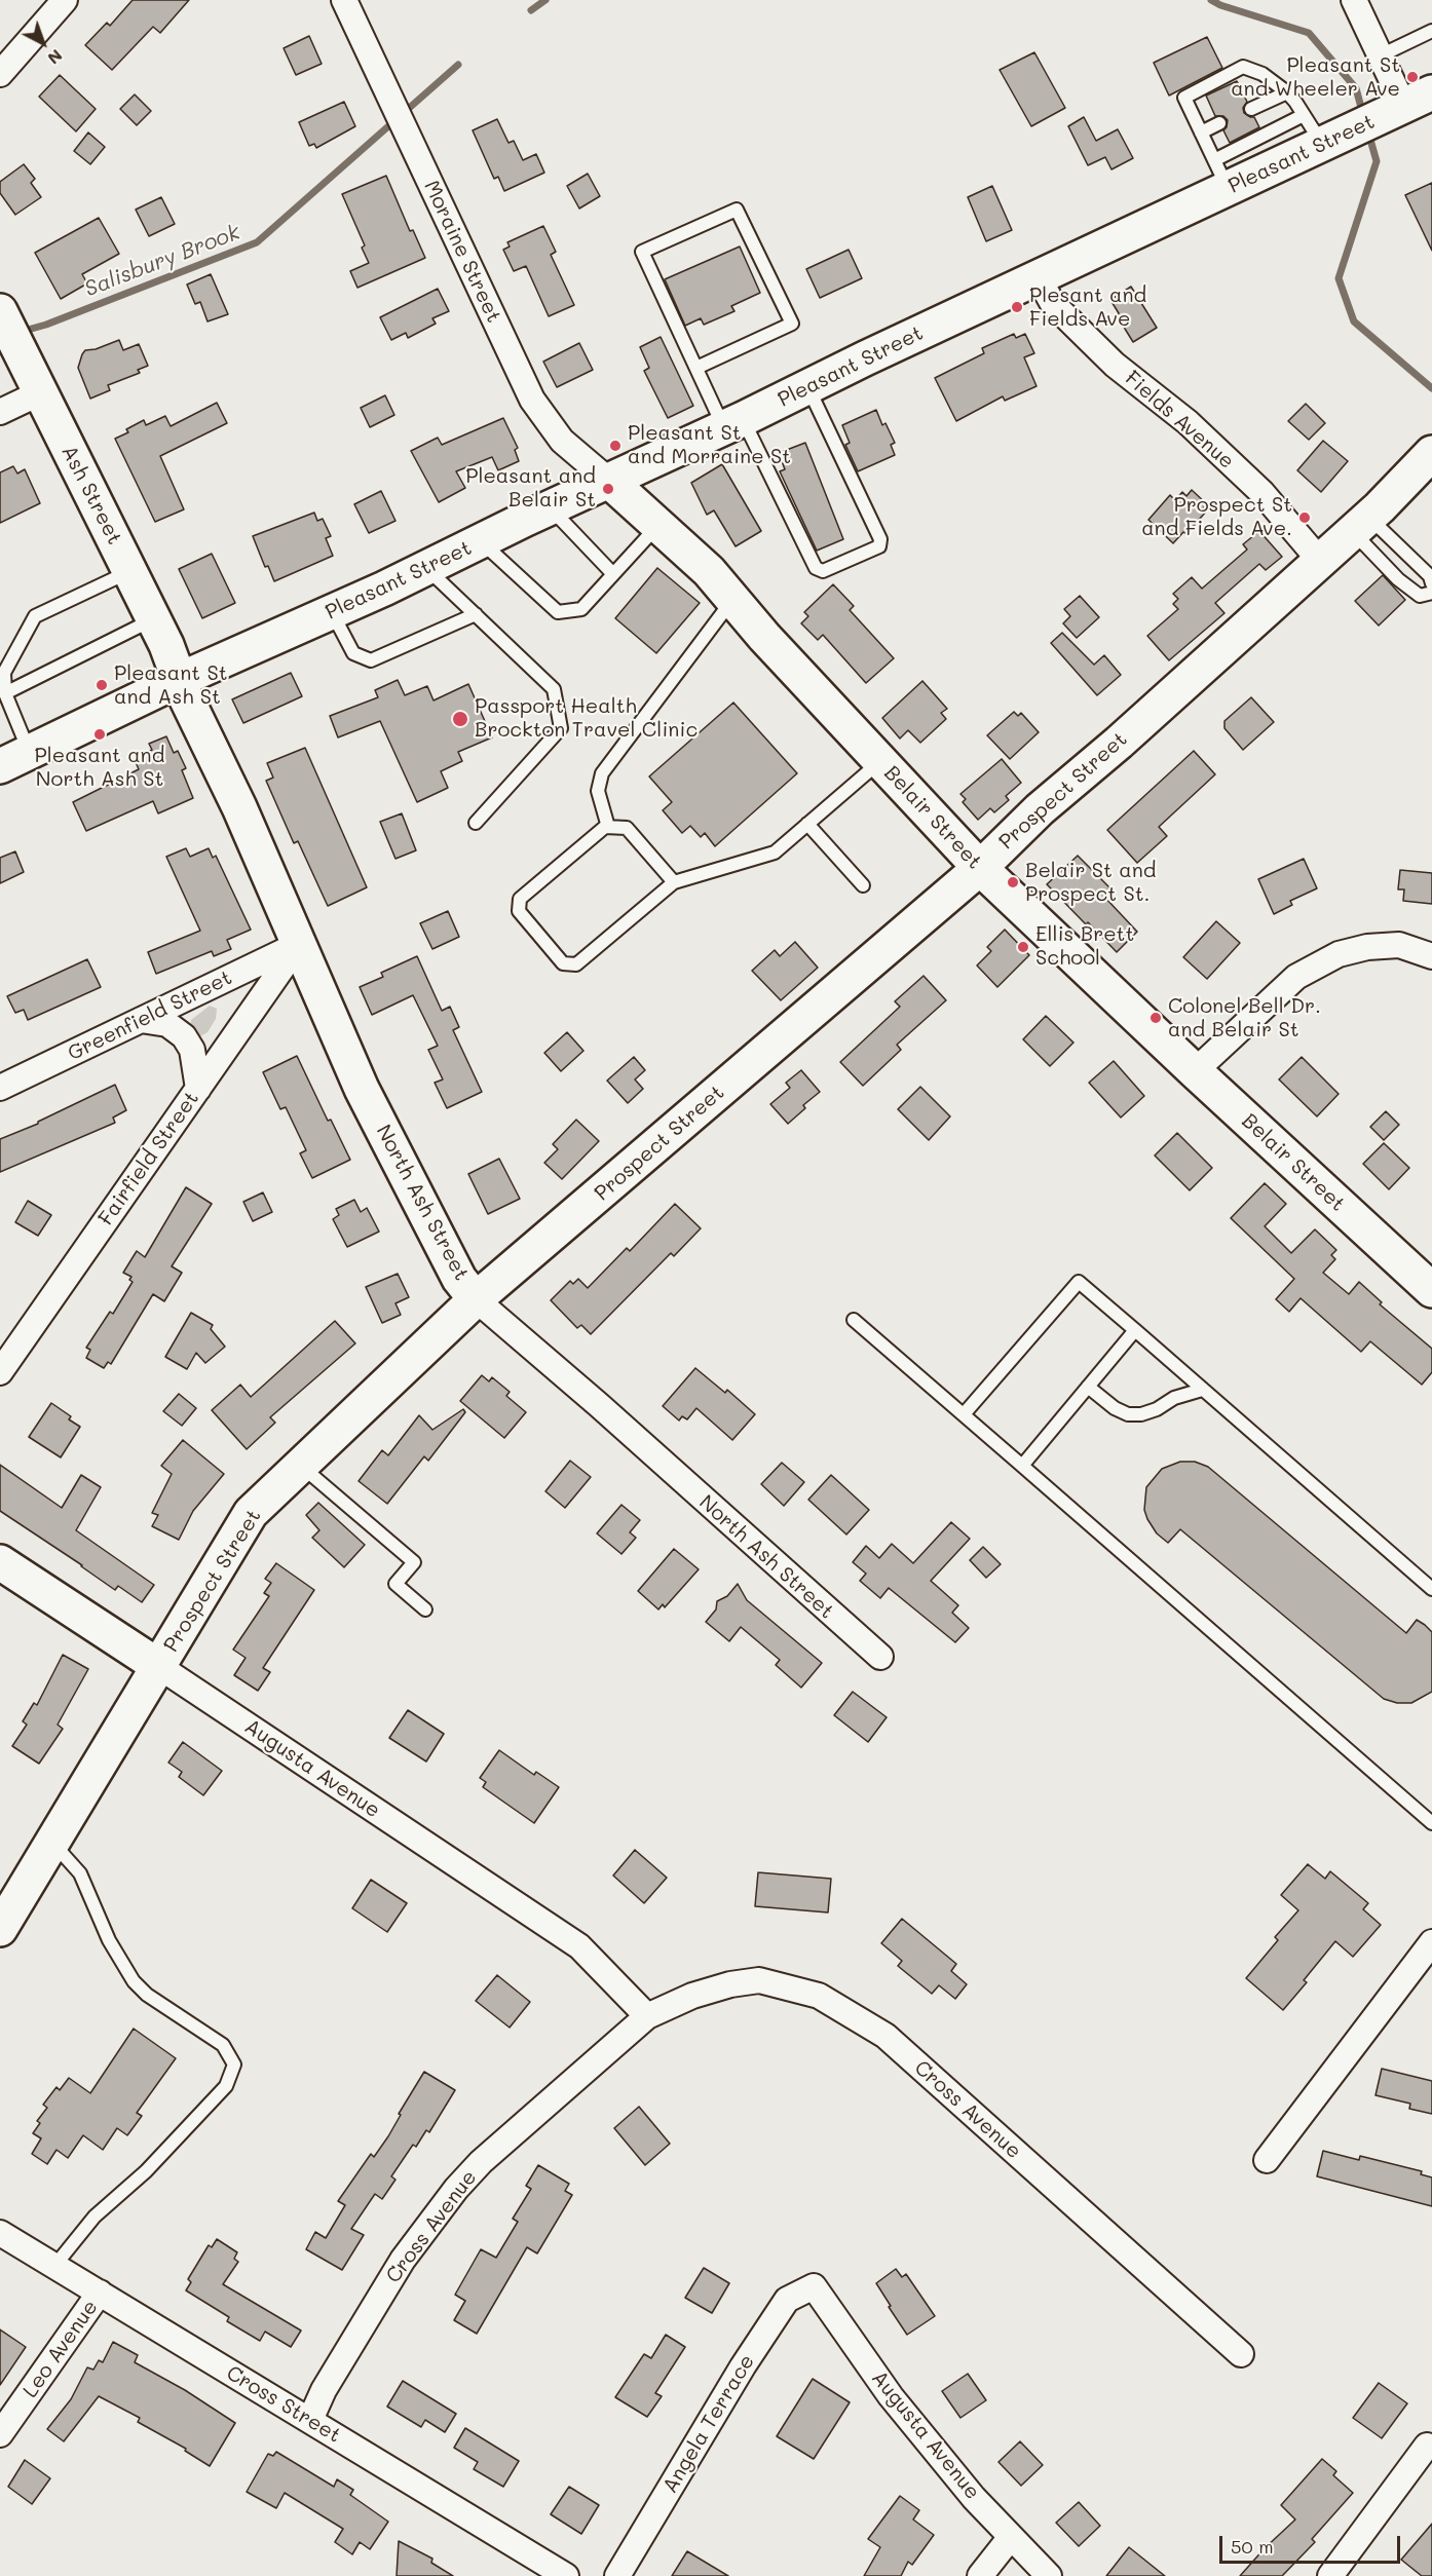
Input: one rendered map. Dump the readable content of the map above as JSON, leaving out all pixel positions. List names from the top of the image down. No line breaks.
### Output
{"streets":{"street":["Pleasant Street","Moraine Street","Fields Avenue","Ash Street","Prospect Street","Belair Street","Greenfield Street","Fairfield Street","North Ash Street","Augusta Avenue","Cross Avenue","Leo Avenue","Cross Street","Angela Terrace"]},"crossings":[["Pleasant Street","Moraine Street"],["Pleasant Street","Fields Avenue"],["Pleasant Street","Ash Street"],["Pleasant Street","Belair Street"],["Pleasant Street","North Ash Street"],["Moraine Street","Belair Street"],["Fields Avenue","Prospect Street"],["Ash Street","North Ash Street"],["Prospect Street","Belair Street"],["Prospect Street","North Ash Street"],["Prospect Street","Augusta Avenue"],["Greenfield Street","Fairfield Street"],["Greenfield Street","North Ash Street"],["Fairfield Street","North Ash Street"],["Augusta Avenue","Cross Avenue"],["Augusta Avenue","Angela Terrace"],["Cross Avenue","Cross Street"],["Leo Avenue","Cross Street"]],"water":["Salisbury Brook"],"places":["Pleasant St and Wheeler Ave","Plesant and Fields Ave","Pleasant St and Morraine St","Pleasant and Belair St","Prospect St and Fields Ave.","Pleasant St and Ash St","Passport Health Brockton Travel Clinic","Pleasant and North Ash St","Belair St and Prospect St.","Ellis Brett School","Colonel Bell Dr. and Belair St"],"scale_bar":"50 m","north":"bottom right"}
